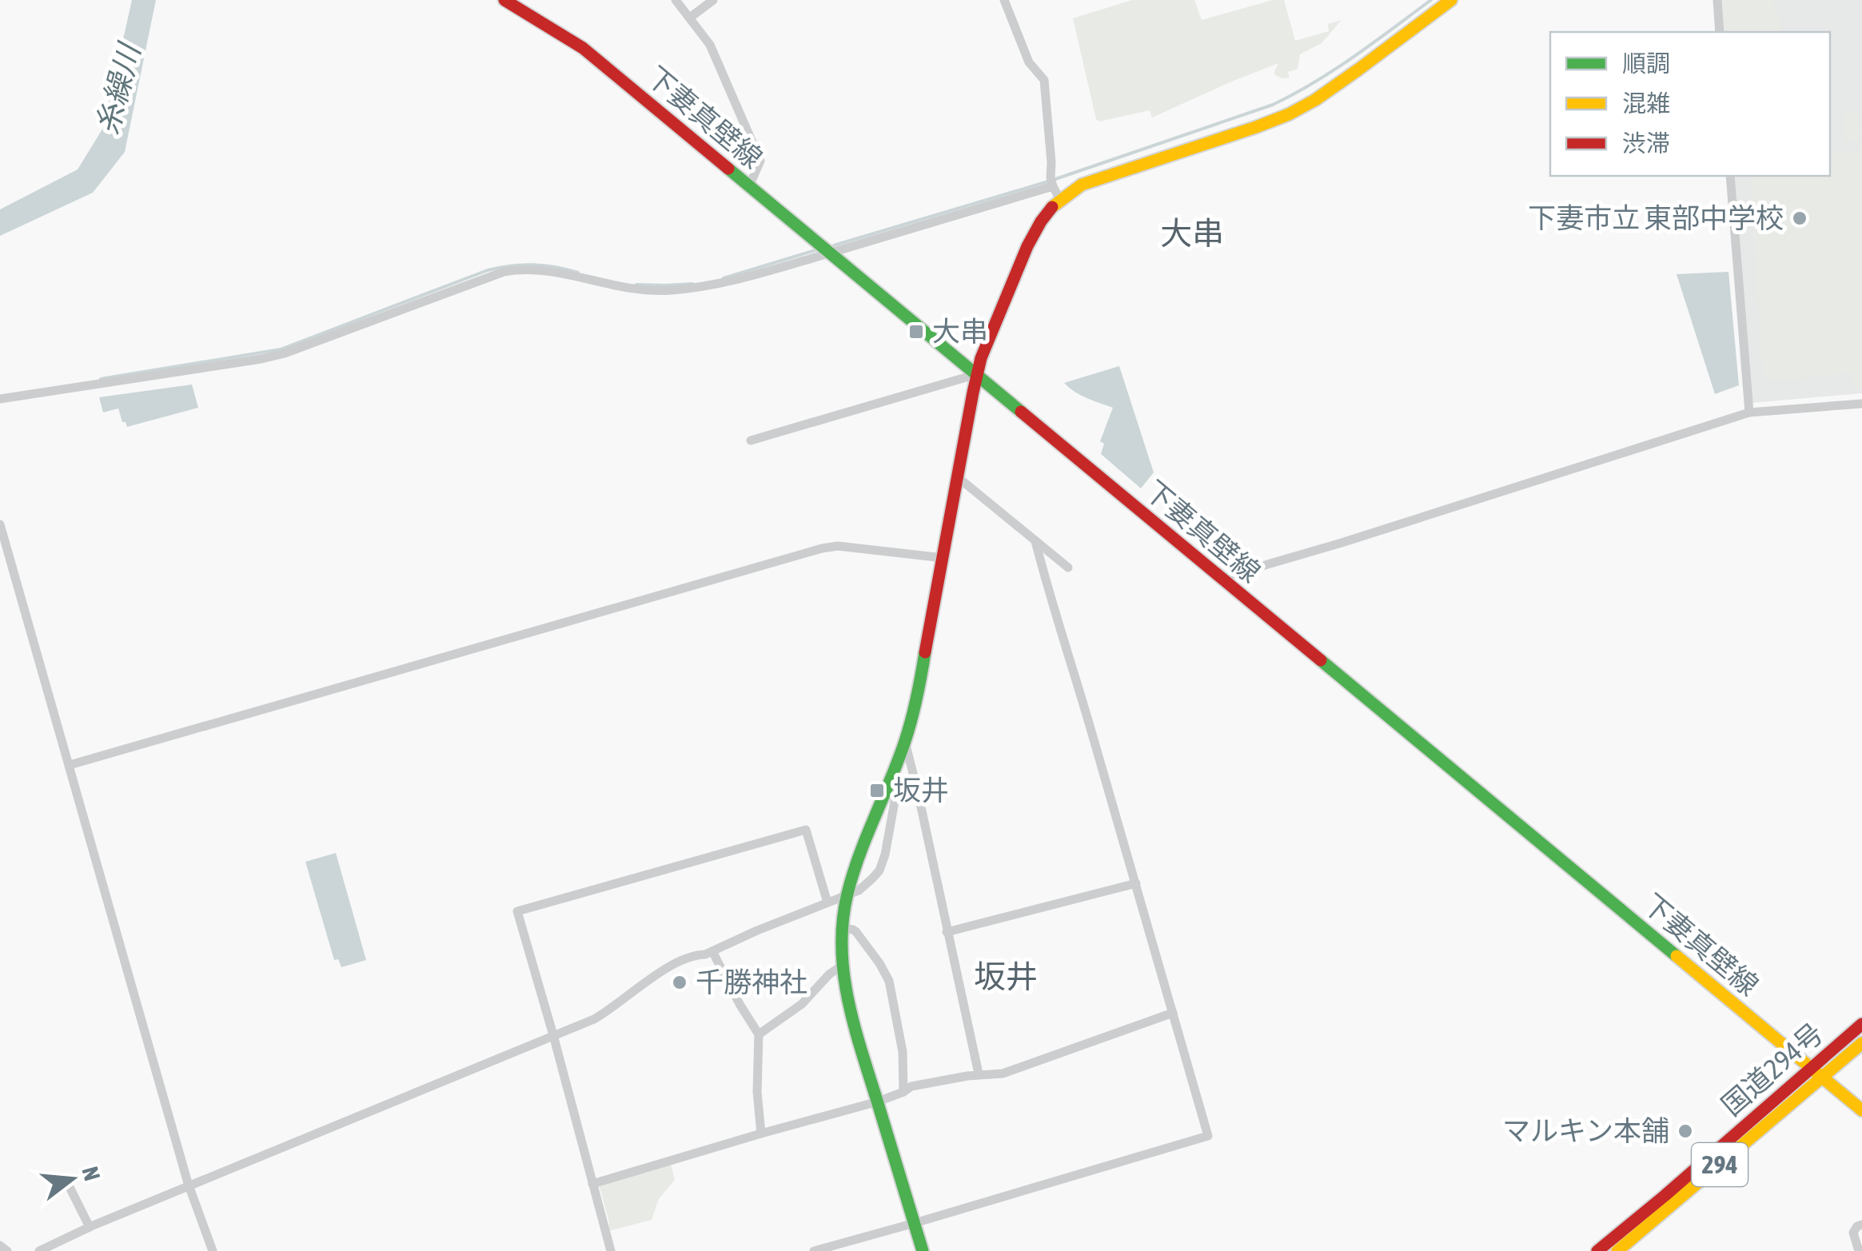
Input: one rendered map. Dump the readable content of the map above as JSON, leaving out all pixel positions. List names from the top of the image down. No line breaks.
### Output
{"streets":{"main road":["下妻真壁線","国道294号","294"]},"crossings":[["下妻真壁線","国道294号"],["下妻真壁線","294"],["国道294号","294"]],"districts":["大串","坂井"],"water":["糸繰川"],"places":{"other":["下妻市立 東部中学校","千勝神社","マルキン本舗"],"transit":["大串","坂井"]},"legend":["順調","混雑","渋滞"],"north":"right"}
